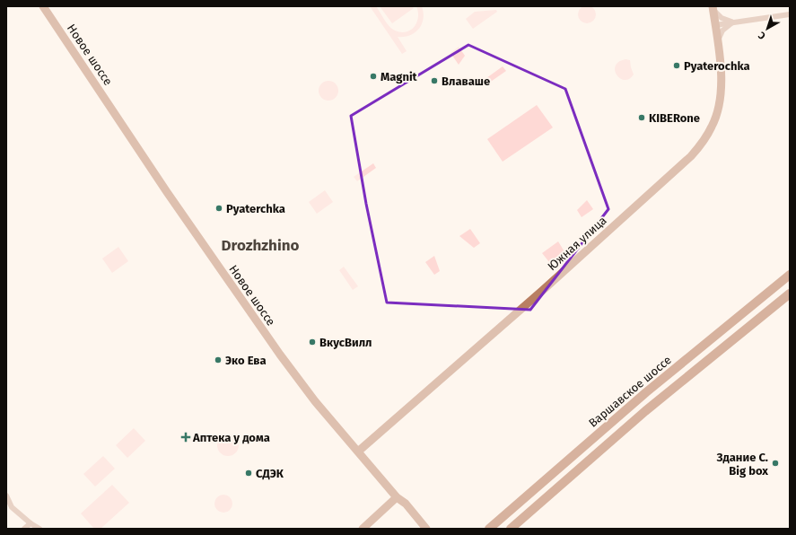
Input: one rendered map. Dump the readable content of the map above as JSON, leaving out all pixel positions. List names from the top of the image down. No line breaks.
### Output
{"streets":{"main road":["Варшавское шоссе"],"street":["Новое шоссе","Южная улица"]},"crossings":[["Новое шоссе","Южная улица"]],"districts":["Drozhzhino"],"places":{"other":["Pyaterochka","Magnit","Влаваше","KIBERone","Pyaterchka","ВкусВилл","Эко Ева","Здание C. Big box","СДЭК"],"health":["Аптека у дома"]},"north":"bottom left"}
